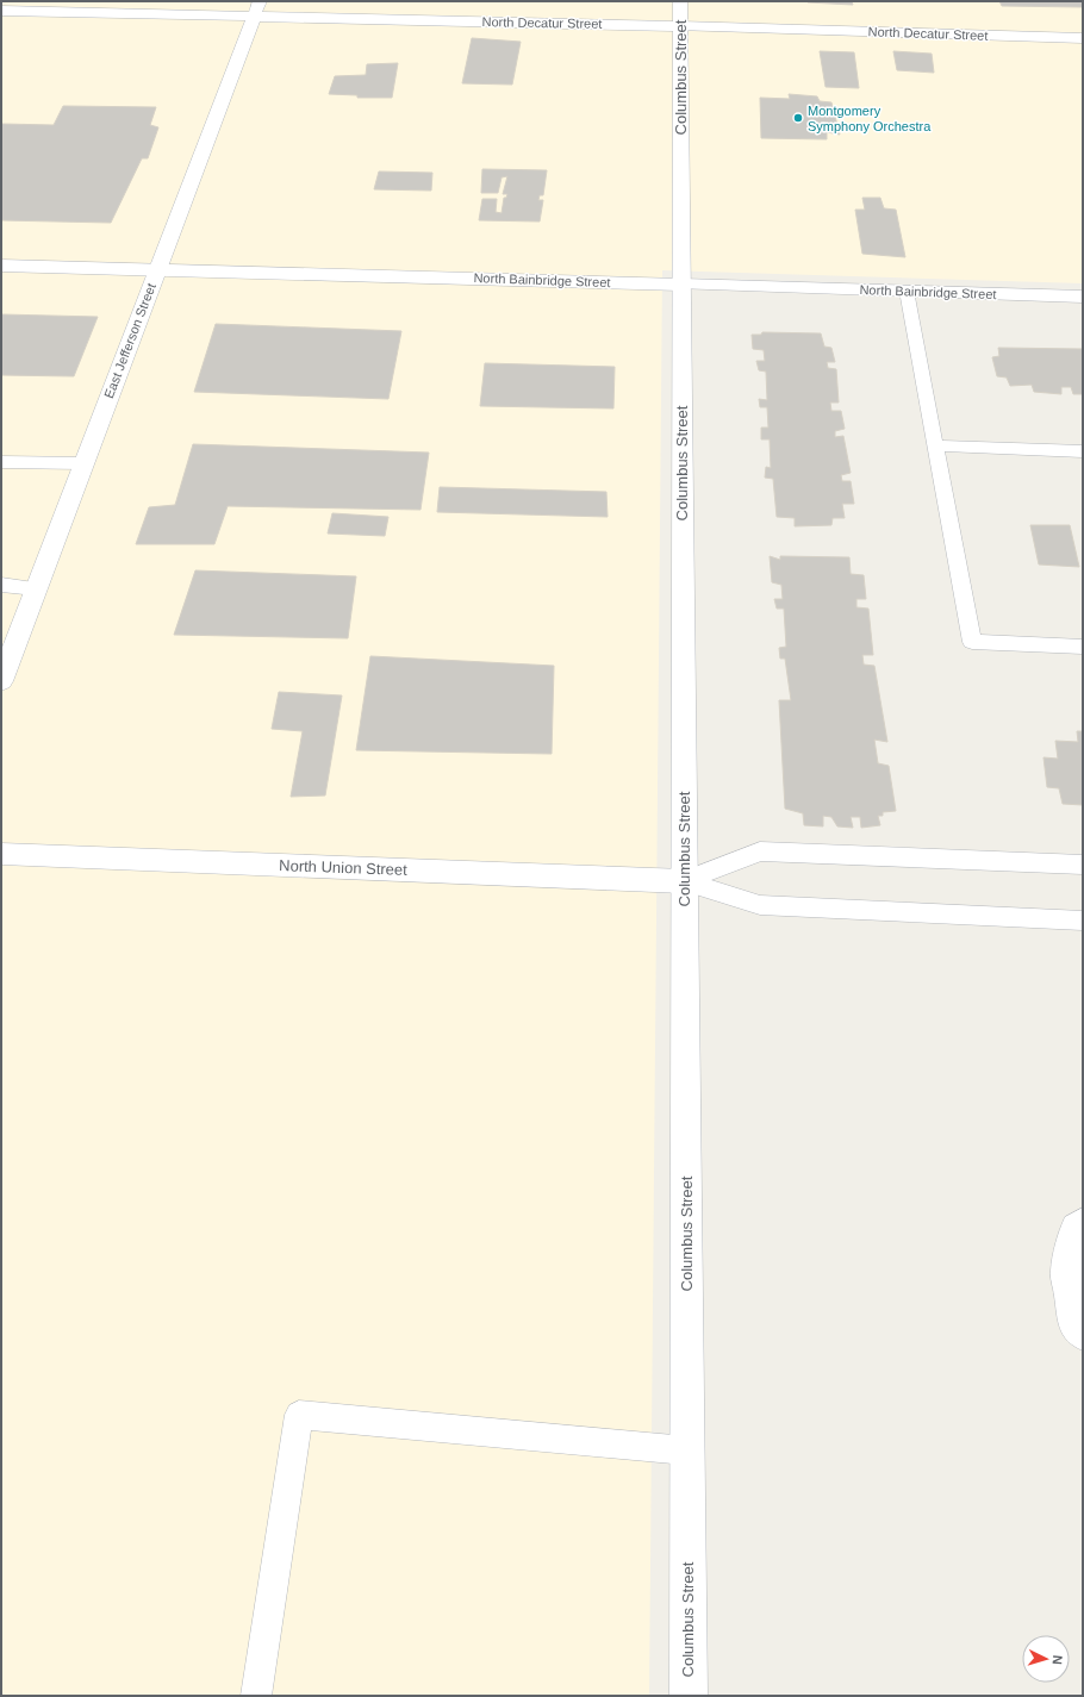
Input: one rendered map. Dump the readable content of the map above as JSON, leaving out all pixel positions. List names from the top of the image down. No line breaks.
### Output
{"streets":{"main road":["North Decatur Street","Columbus Street","North Bainbridge Street","East Jefferson Street","North Union Street"]},"crossings":[["North Decatur Street","Columbus Street"],["North Decatur Street","East Jefferson Street"],["Columbus Street","North Bainbridge Street"],["Columbus Street","North Union Street"],["North Bainbridge Street","East Jefferson Street"]],"places":["Montgomery Symphony Orchestra"],"north":"right"}
